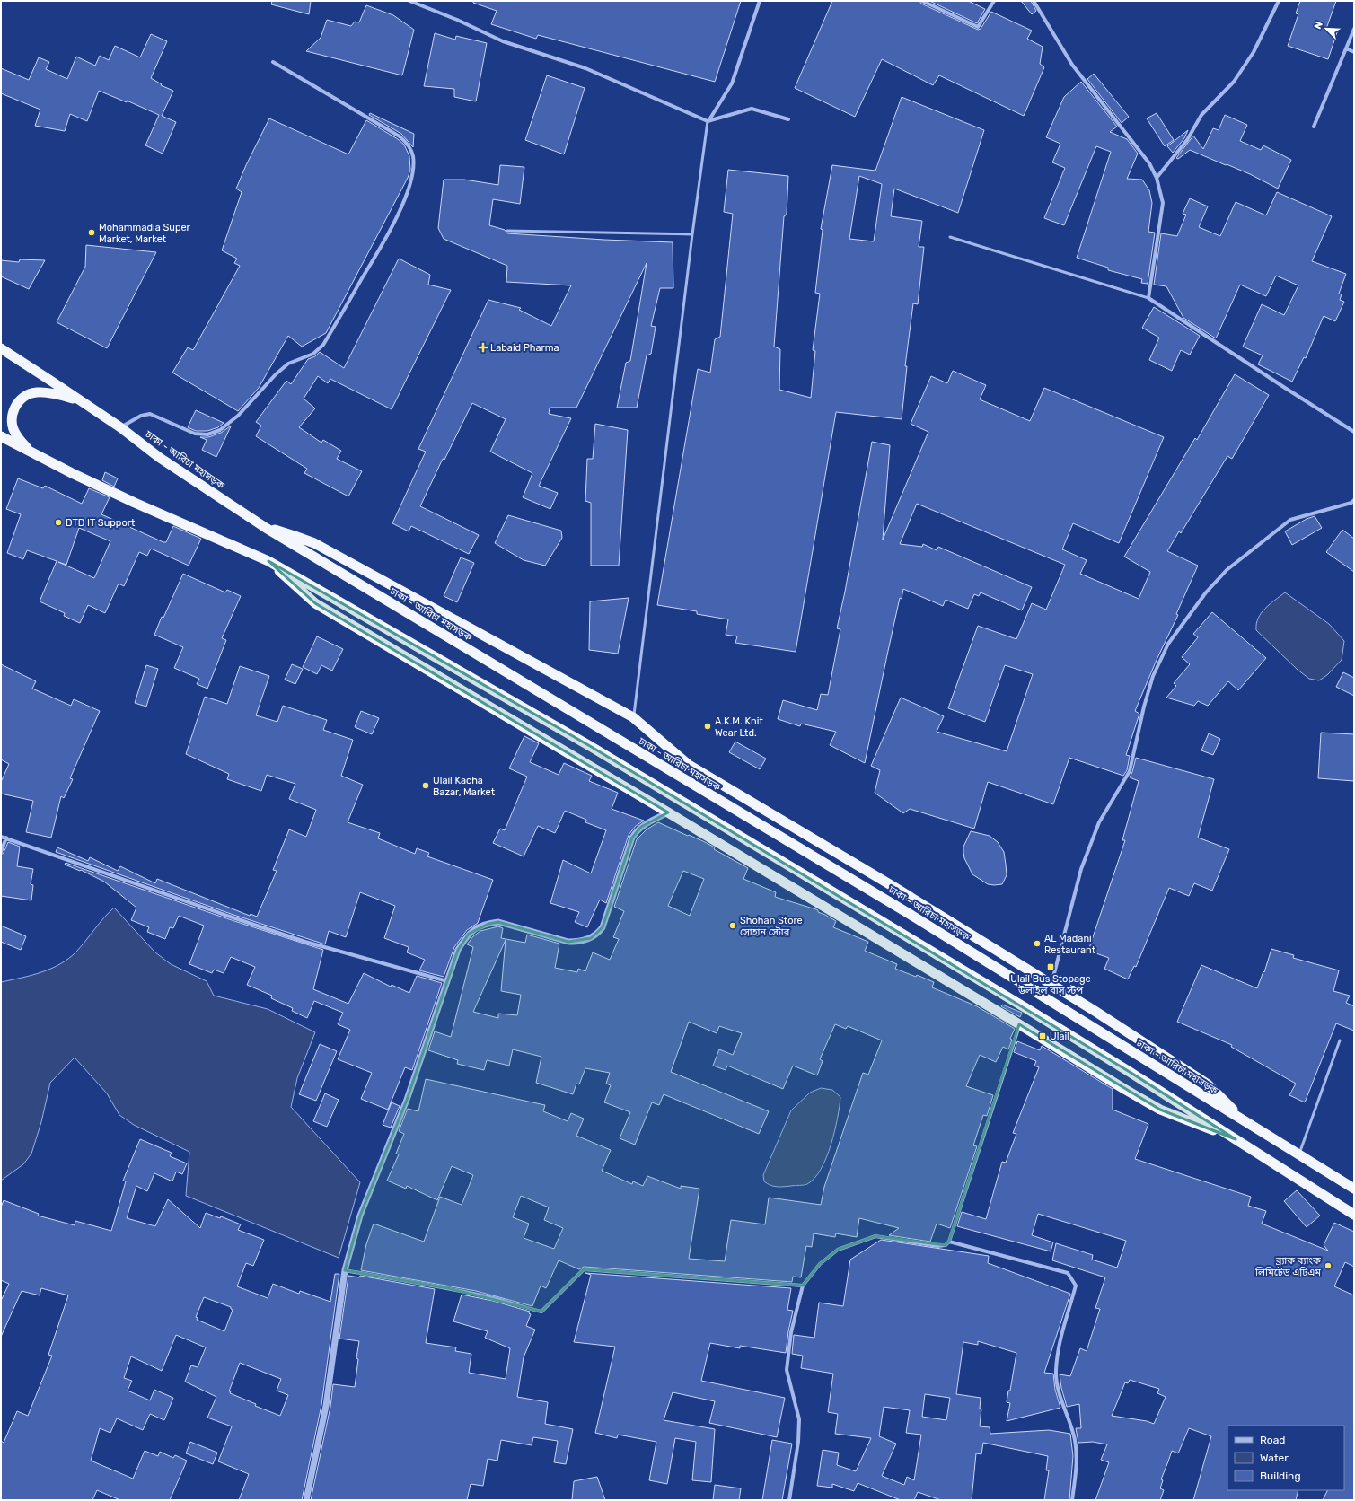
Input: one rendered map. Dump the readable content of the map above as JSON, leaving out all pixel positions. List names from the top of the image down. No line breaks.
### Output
{"streets":{"highway":["ঢাকা - আরিচা মহাসড়ক"]},"places":{"other":["Mohammadia Super Market, Market","DTD IT Support","A.K.M. Knit Wear Ltd.","Ulail Kacha Bazar, Market","Shohan Store সোহান স্টোর","AL Madani Restaurant","ব্র্যাক ব্যাংক লিমিটেড এটিএম"],"health":["Labaid Pharma"],"transit":["Ulail Bus Stopage উলাইল বাস স্টপ","Ulail"]},"legend":["Road","Water","Building"],"north":"top left"}
